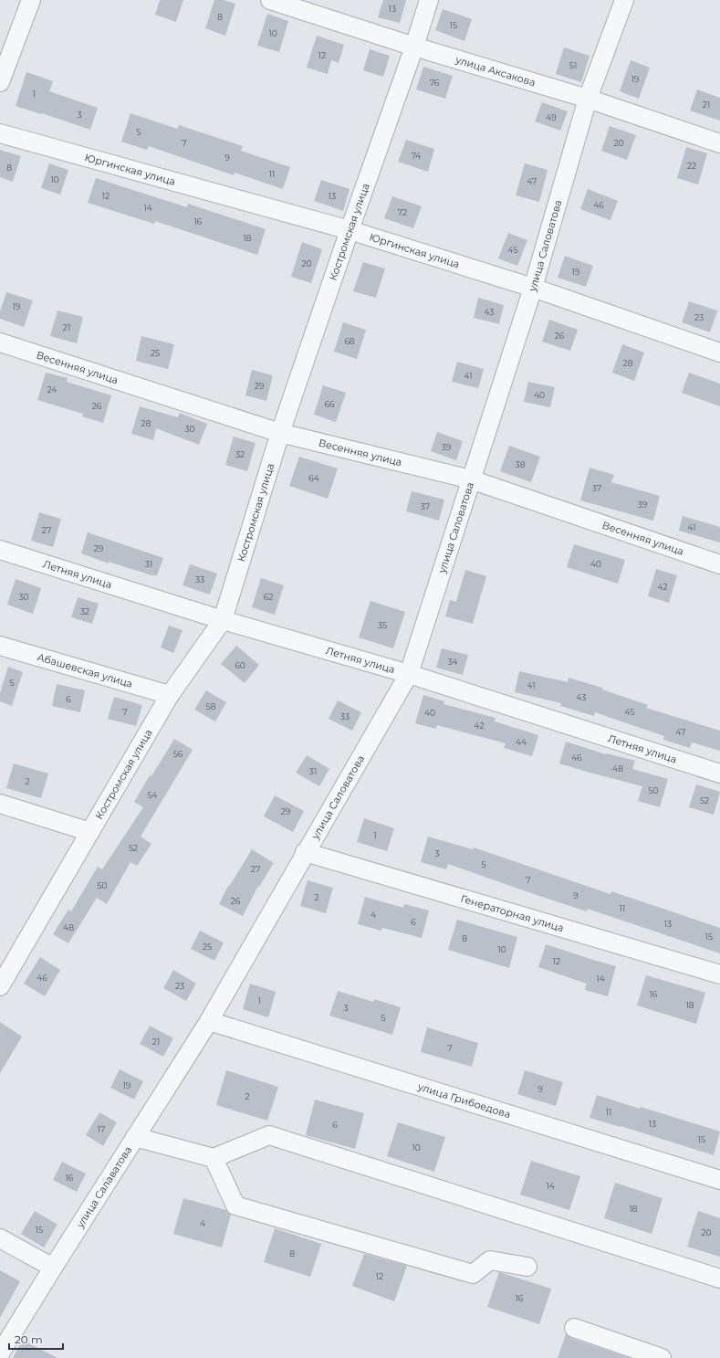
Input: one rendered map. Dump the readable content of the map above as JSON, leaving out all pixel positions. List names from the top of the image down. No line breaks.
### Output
{"streets":{"street":["улица Аксакова","Юргинская улица","Костромская улица","улица Саловатова","Весенняя улица","Летняя улица","Абашевская улица","Генераторная улица","улица Грибоедова","улица Салаватова"]},"crossings":[["улица Аксакова","Костромская улица"],["улица Аксакова","улица Саловатова"],["Юргинская улица","Костромская улица"],["Юргинская улица","улица Саловатова"],["Костромская улица","Весенняя улица"],["Костромская улица","Летняя улица"],["Костромская улица","Абашевская улица"],["улица Саловатова","Весенняя улица"],["улица Саловатова","Летняя улица"],["улица Саловатова","Генераторная улица"],["улица Саловатова","улица Грибоедова"],["улица Саловатова","улица Салаватова"],["улица Грибоедова","улица Салаватова"]],"house_numbers":["13","8","15","10","12","51","19","76","1","21","3","49","5","7","20","74","9","22","8","11","10","47","12","13","46","14","72","16","18","45","20","19","19","43","23","21","26","68","25","28","41","29","24","40","66","26","28","30","39","32","38","64","37","39","37","41","27","29","31","40","33","42","30","62","32","35","34","60","5","41","43","6","58","7","45","40","33","42","47","44","56","46","48","31","2","50","54","52","29","1","52","3","5","27","7","50","9","2","26","11","4","6","13","48","15","8","25","10","12","46","14","23","16","1","18","3","5","21","7","19","9","2","11","13","6","17","15","10","16","14","18","4","15","20","8","12","16"],"scale_bar":"20 m"}
